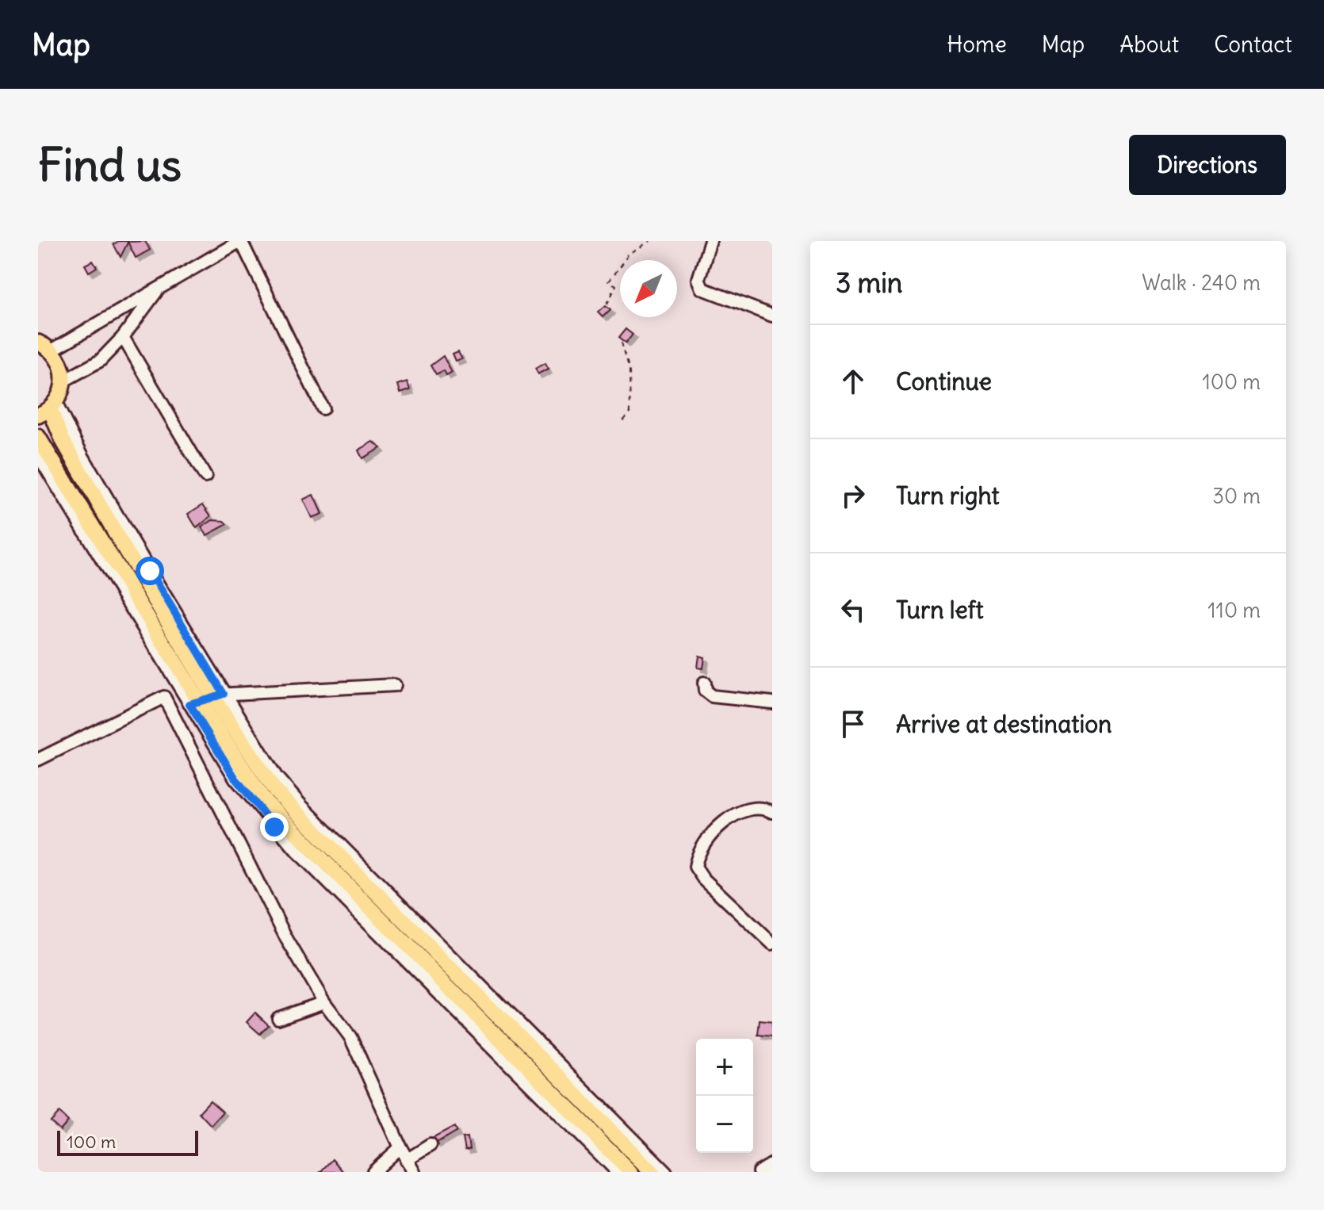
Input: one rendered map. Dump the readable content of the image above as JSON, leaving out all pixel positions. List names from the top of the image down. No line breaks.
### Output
{"scale_bar":"100 m","north":"bottom left","page":{"header":"Map","nav":["Home","Map","About","Contact"],"buttons":"Directions","title":"Find us","heading":["3 min","Walk · 240 m"],"list":[["Continue","100 m"],["Turn right","30 m"],["Turn left","110 m"],"Arrive at destination"],"map_buttons":["+","−"],"scale":"100 m"}}
